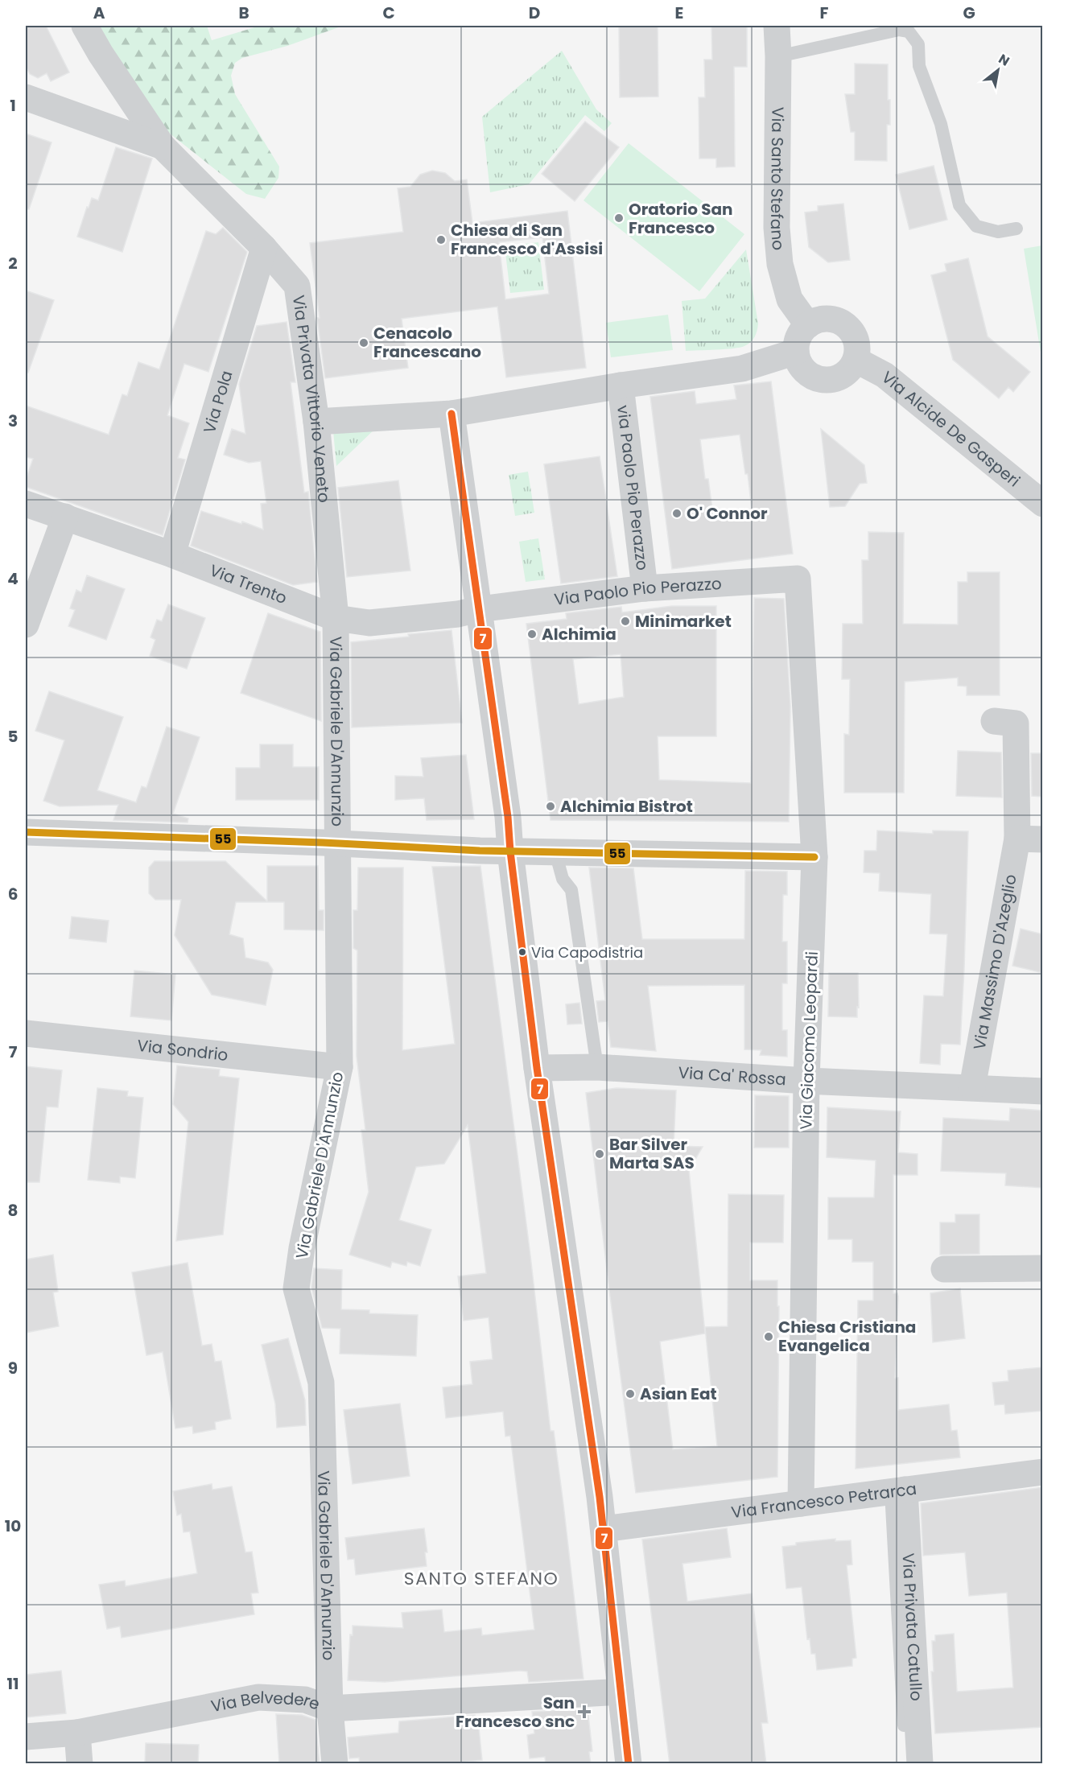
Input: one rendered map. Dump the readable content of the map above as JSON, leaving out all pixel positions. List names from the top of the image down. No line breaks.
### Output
{"streets":{"street":["Via Santo Stefano","Via Privata Vittorio Veneto","Via Pola","Via Alcide De Gasperi","via Paolo Pio Perazzo","Via Trento","Via Paolo Pio Perazzo","Via Gabriele D'Annunzio","Via Massimo D'Azeglio","Via Giacomo Leopardi","Via Sondrio","Via Ca' Rossa","Via Francesco Petrarca","Via Privata Catullo","Via Belvedere"]},"crossings":[["Via Santo Stefano","Via Alcide De Gasperi"],["Via Privata Vittorio Veneto","Via Pola"],["Via Privata Vittorio Veneto","Via Trento"],["Via Privata Vittorio Veneto","Via Gabriele D'Annunzio"],["Via Pola","Via Trento"],["via Paolo Pio Perazzo","Via Paolo Pio Perazzo"],["Via Trento","Via Paolo Pio Perazzo"],["Via Trento","Via Gabriele D'Annunzio"],["Via Paolo Pio Perazzo","Via Giacomo Leopardi"],["Via Gabriele D'Annunzio","Via Sondrio"],["Via Gabriele D'Annunzio","Via Belvedere"],["Via Massimo D'Azeglio","Via Ca' Rossa"],["Via Giacomo Leopardi","Via Ca' Rossa"],["Via Giacomo Leopardi","Via Francesco Petrarca"],["Via Francesco Petrarca","Via Privata Catullo"]],"districts":["SANTO STEFANO"],"places":{"other":["Oratorio San Francesco","Chiesa di San Francesco d'Assisi","Cenacolo Francescano","O' Connor","Minimarket","Alchimia","Alchimia Bistrot","Via Capodistria","Bar Silver Marta SAS","Chiesa Cristiana Evangelica","Asian Eat"],"health":["San Francesco snc"]},"lines":["transit line 7","transit line 55"],"north":"top right","grid":{"columns":["A","B","C","D","E","F","G"],"rows":["1","2","3","4","5","6","7","8","9","10","11"]}}
